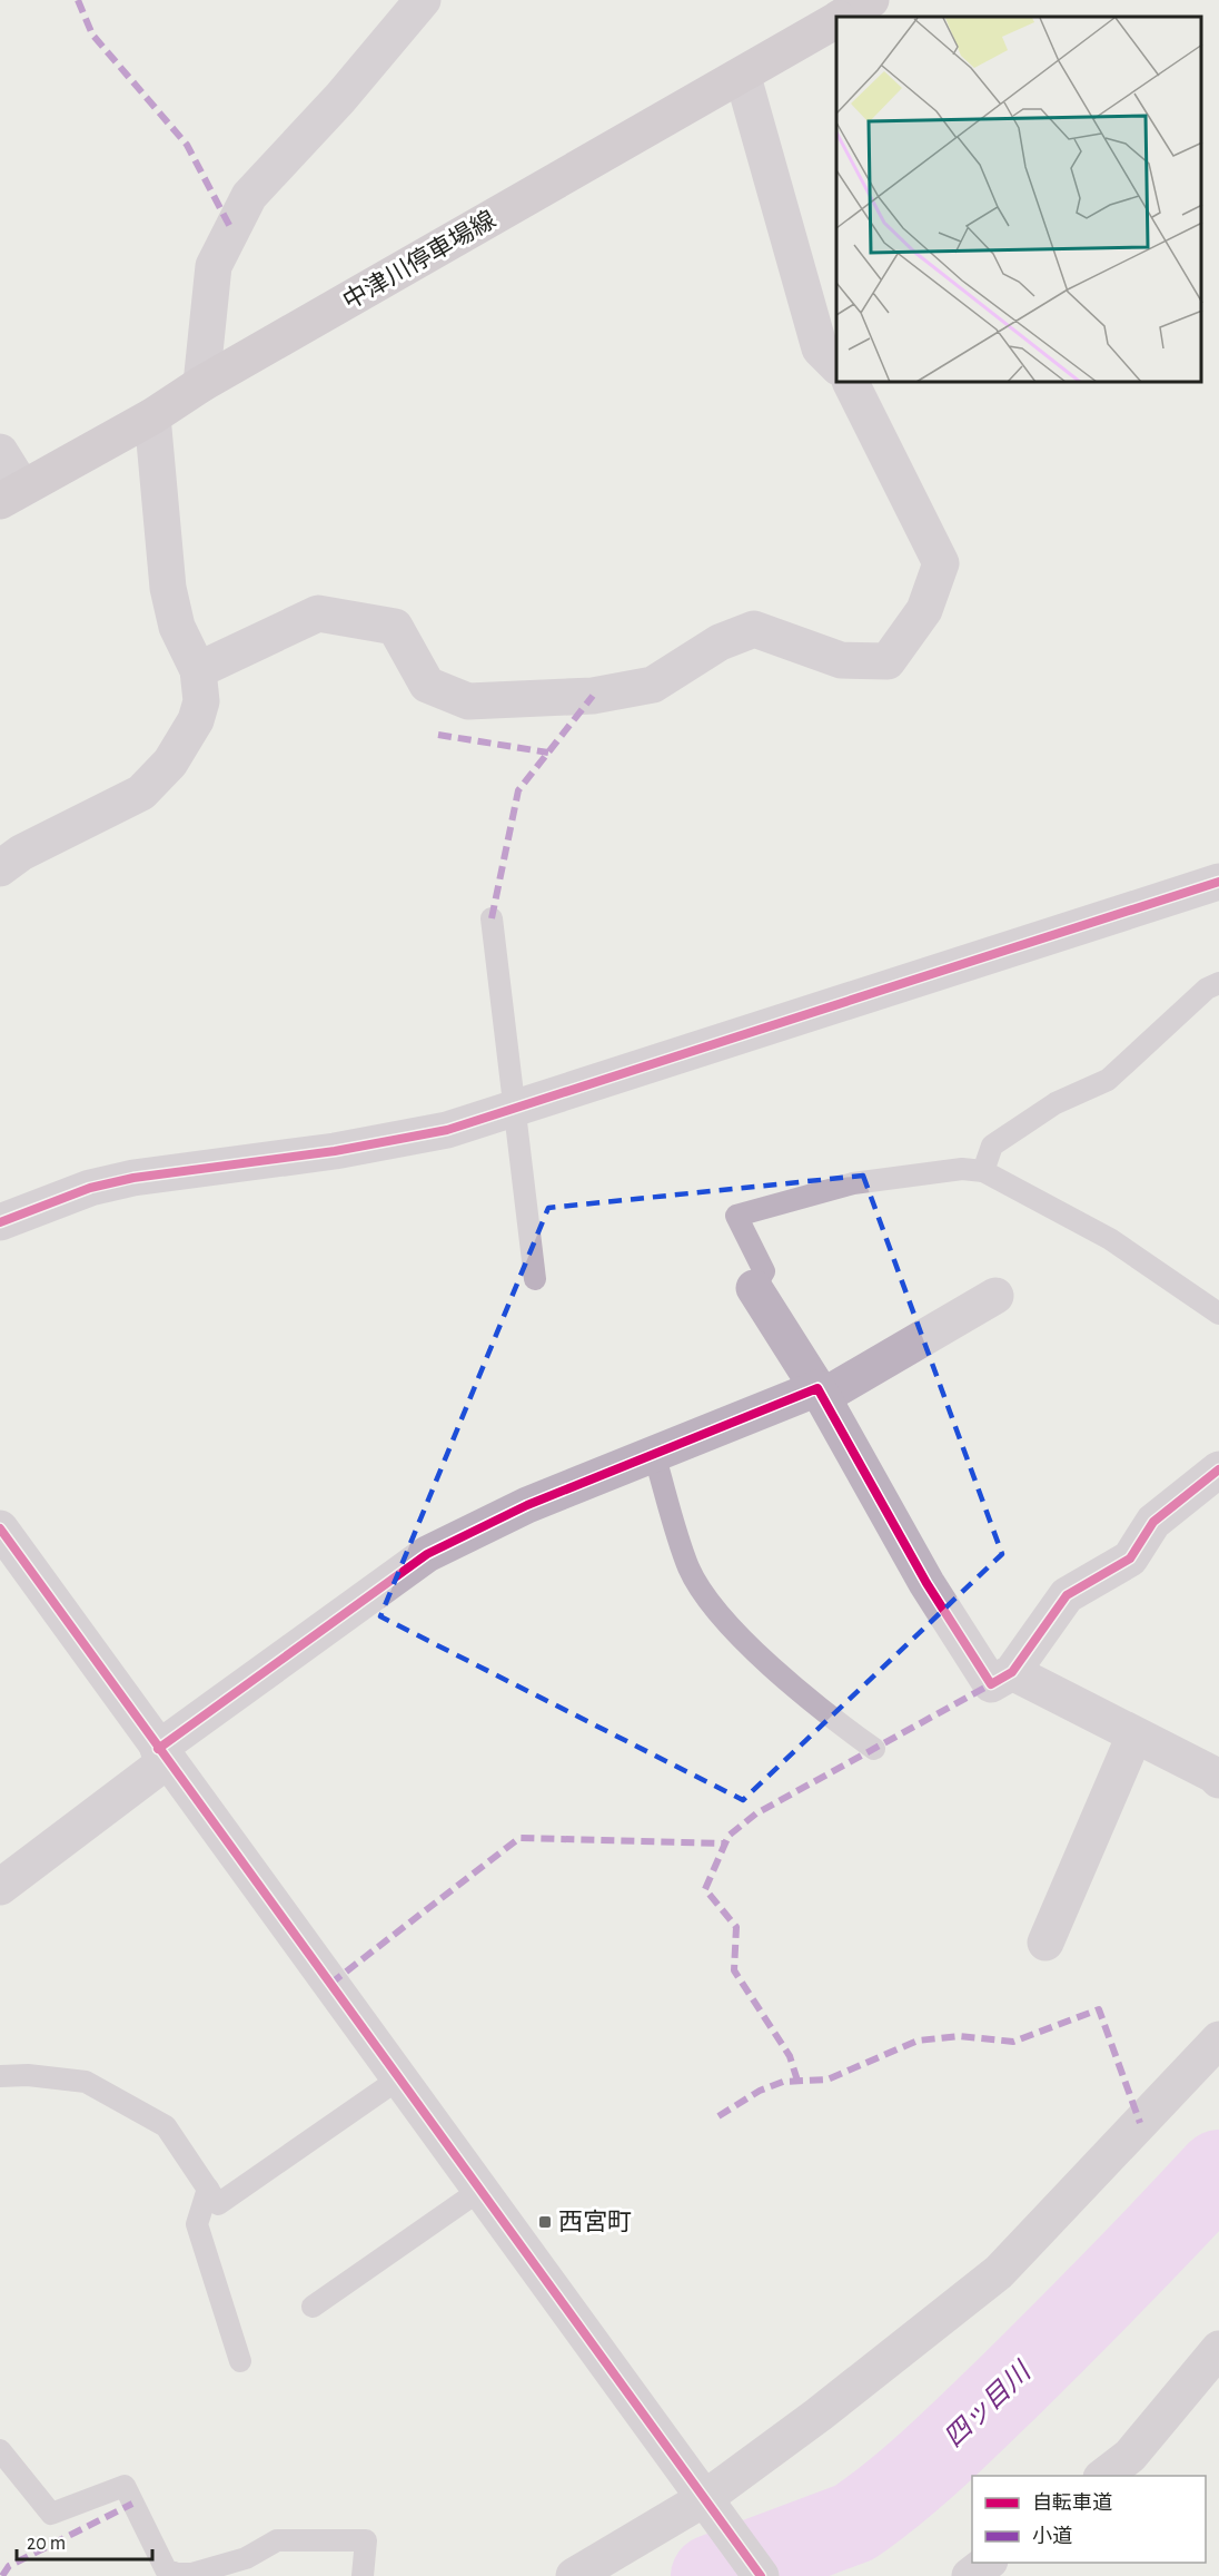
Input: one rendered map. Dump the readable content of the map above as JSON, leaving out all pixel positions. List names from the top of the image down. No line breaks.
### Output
{"streets":{"main road":["中津川停車場線"]},"water":["四ッ目川"],"places":{"transit":["西宮町"]},"legend":["自転車道","小道"],"scale_bar":"20 m"}
